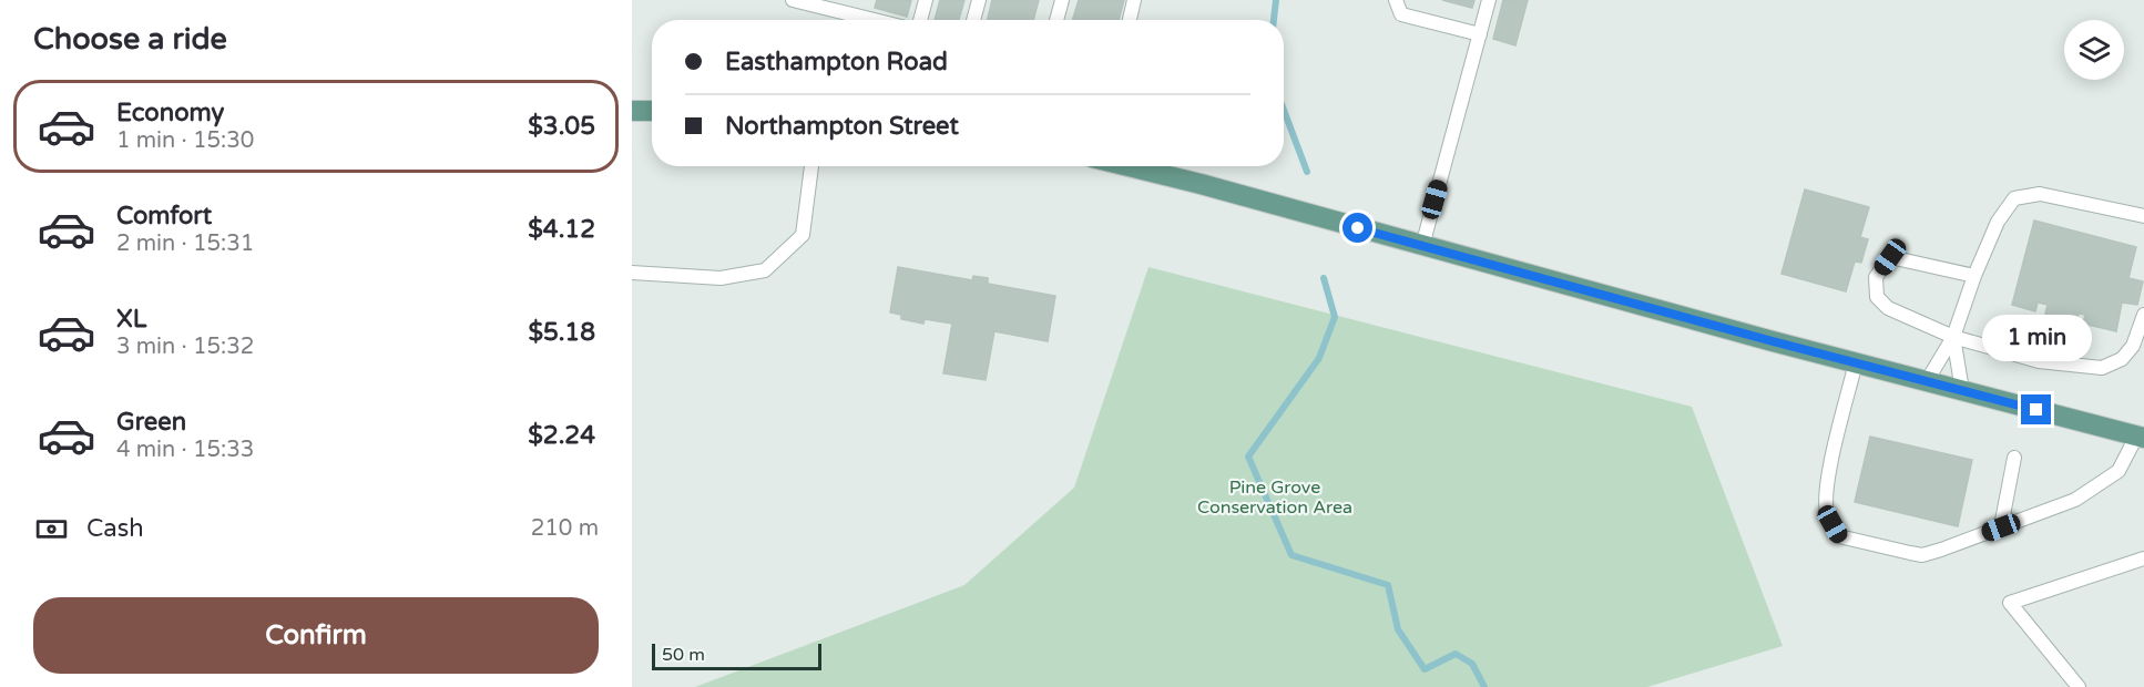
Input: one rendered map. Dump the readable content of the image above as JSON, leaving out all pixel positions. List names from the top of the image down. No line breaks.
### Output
{"parks":["Pine Grove Conservation Area"],"scale_bar":"50 m","page":{"heading":"Choose a ride","banner":["Easthampton Road","Northampton Street"],"list":[{"name":"Economy","note":"1 min · 15:30","value":"$3.05"},{"name":"Comfort","note":"2 min · 15:31","value":"$4.12"},{"name":"XL","note":"3 min · 15:32","value":"$5.18"},{"name":"Green","note":"4 min · 15:33","value":"$2.24"}],"bubble":"1 min","pay":["Cash","210 m"],"buttons":"Confirm","scale":"50 m"}}
